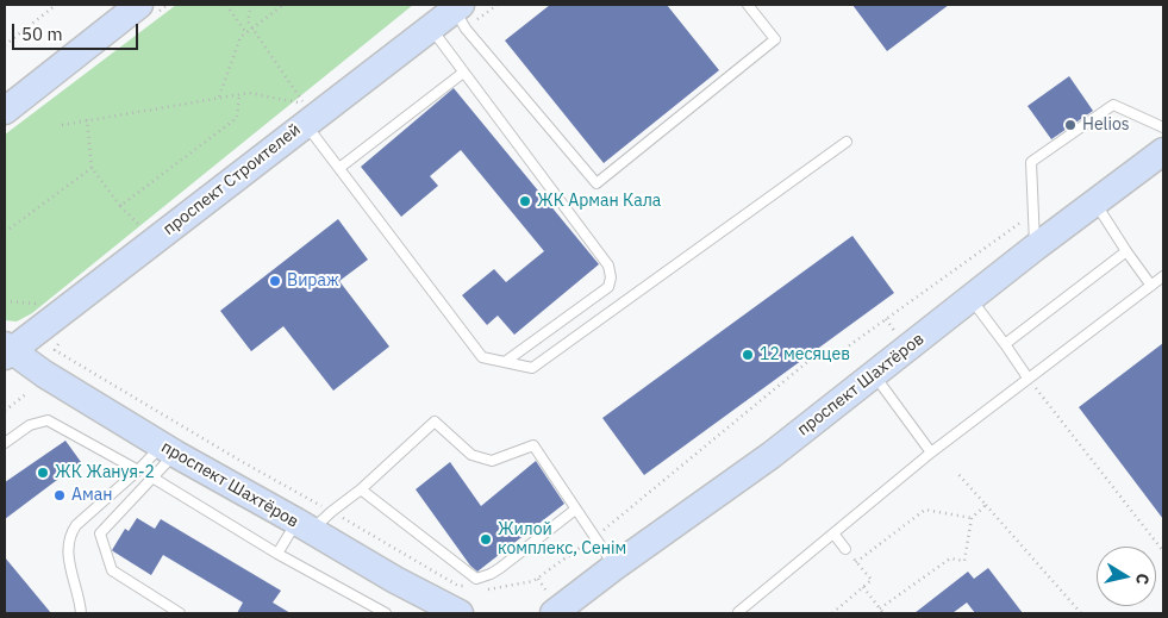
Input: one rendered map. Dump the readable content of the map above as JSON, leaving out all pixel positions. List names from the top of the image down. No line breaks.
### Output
{"streets":{"main road":["проспект Строителей","проспект Шахтёров"]},"crossings":[["проспект Строителей","проспект Шахтёров"]],"places":["Helios","ЖК Арман Кала","Вираж","12 месяцев","ЖК Жануя-2","Аман","Жилой комплекс, Сенiм"],"scale_bar":"50 m","north":"right"}
